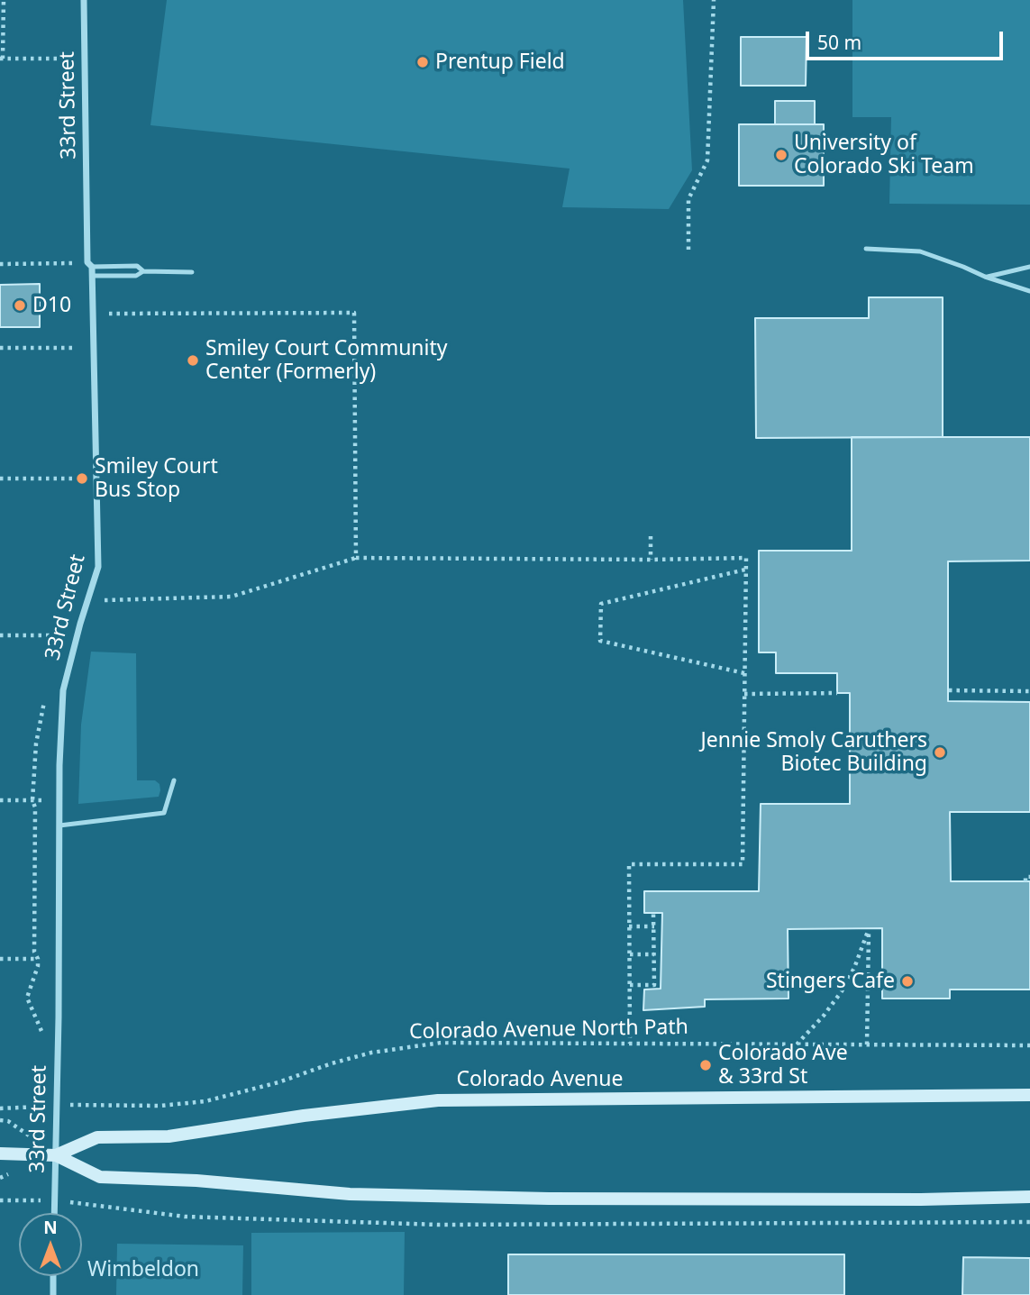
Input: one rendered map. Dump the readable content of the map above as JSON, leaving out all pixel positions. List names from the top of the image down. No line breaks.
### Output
{"streets":{"main road":["Colorado Avenue"],"street":["33rd Street"],"path":["Colorado Avenue North Path"]},"crossings":[["33rd Street","Colorado Avenue North Path"],["33rd Street","Colorado Avenue"]],"parks":["Wimbeldon"],"places":["Prentup Field","University of Colorado Ski Team","D10","Smiley Court Community Center (Formerly)","Smiley Court Bus Stop","Jennie Smoly Caruthers Biotec Building","Stingers Cafe","Colorado Ave & 33rd St"],"scale_bar":"50 m","north":"top"}
